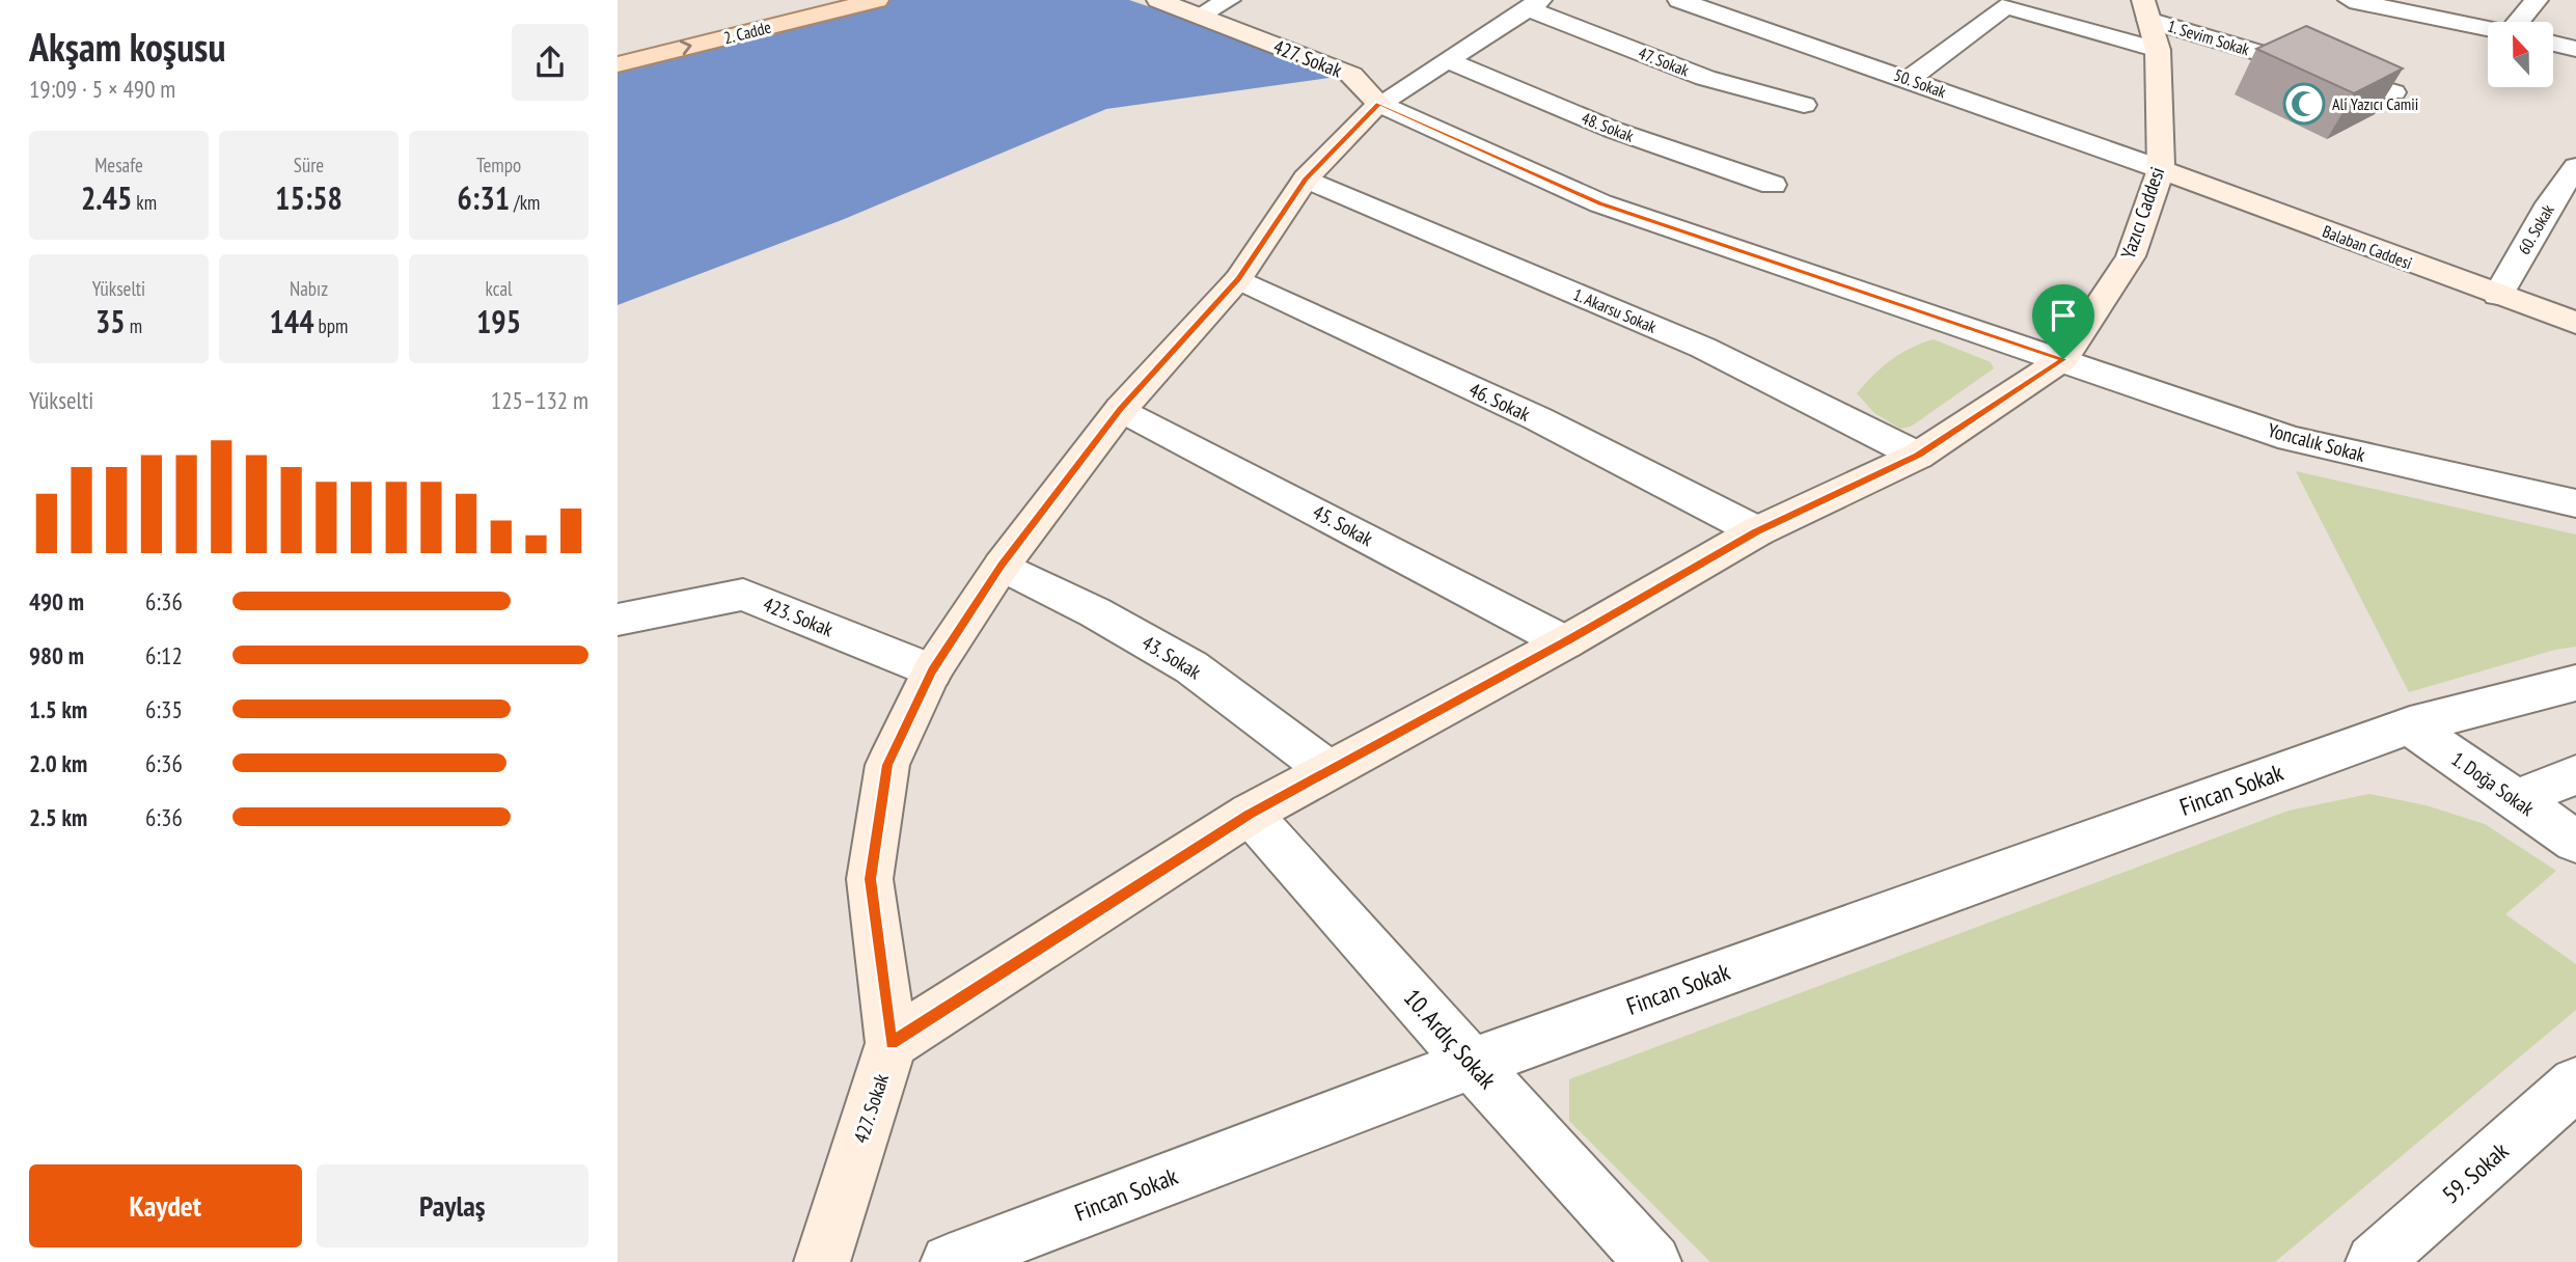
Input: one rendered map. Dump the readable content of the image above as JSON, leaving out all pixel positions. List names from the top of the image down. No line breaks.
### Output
{"streets":{"main road":["2. Cadde","427. Sokak","Yazıcı Caddesi","Balaban Caddesi"],"street":["1. Sevim Sokak","47. Sokak","50. Sokak","48. Sokak","60. Sokak","1. Akarsu Sokak","46. Sokak","Yoncalık Sokak","45. Sokak","423. Sokak","43. Sokak","1. Doğa Sokak","Fincan Sokak","10. Ardıç Sokak","59. Sokak"]},"crossings":[["1. Sevim Sokak","50. Sokak"],["1. Sevim Sokak","Yazıcı Caddesi"],["427. Sokak","47. Sokak"],["427. Sokak","Yazıcı Caddesi"],["427. Sokak","1. Akarsu Sokak"],["427. Sokak","46. Sokak"],["427. Sokak","Yoncalık Sokak"],["427. Sokak","45. Sokak"],["427. Sokak","423. Sokak"],["427. Sokak","43. Sokak"],["47. Sokak","48. Sokak"],["47. Sokak","Yoncalık Sokak"],["50. Sokak","Yazıcı Caddesi"],["50. Sokak","Balaban Caddesi"],["Yazıcı Caddesi","Balaban Caddesi"],["Yazıcı Caddesi","1. Akarsu Sokak"],["Yazıcı Caddesi","46. Sokak"],["Yazıcı Caddesi","Yoncalık Sokak"],["Yazıcı Caddesi","45. Sokak"],["Yazıcı Caddesi","43. Sokak"],["Yazıcı Caddesi","10. Ardıç Sokak"],["60. Sokak","Balaban Caddesi"],["1. Doğa Sokak","Fincan Sokak"],["Fincan Sokak","10. Ardıç Sokak"]],"places":{"mosque":["Ali Yazıcı Camii"]},"north":"top","page":{"heading":["Akşam koşusu","19:09 · 5 × 490 m"],"stats":[["Mesafe","2.45 km"],["Süre","15:58"],["Tempo","6:31 /km"],["Yükselti","35 m"],["Nabız","144 bpm"],["kcal","195"]],"chart":["Yükselti","125–132 m"],"list":[{"name":"490 m","note":"6:36"},{"name":"980 m","note":"6:12"},{"name":"1.5 km","note":"6:35"},{"name":"2.0 km","note":"6:36"},{"name":"2.5 km","note":"6:36"}],"buttons":["Kaydet","Paylaş"]}}
